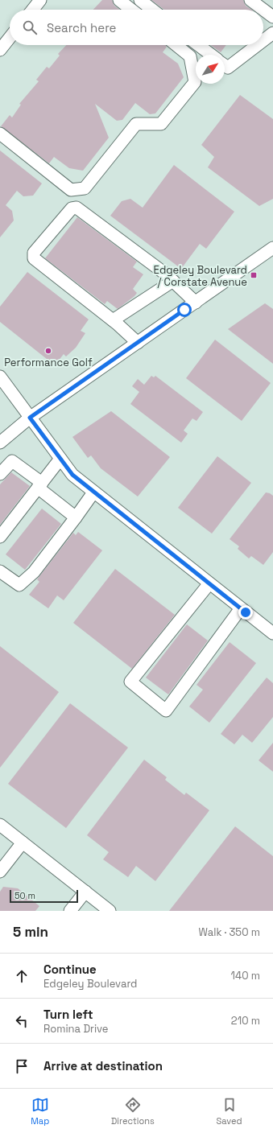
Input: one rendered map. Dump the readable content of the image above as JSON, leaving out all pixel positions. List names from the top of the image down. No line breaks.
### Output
{"places":{"transit":["Edgeley Boulevard / Corstate Avenue"],"other":["Performance Golf"]},"scale_bar":"50 m","north":"top right","page":{"search":"Search here","scale":"50 m","heading":["5 min","Walk · 350 m"],"list":[["Continue","Edgeley Boulevard","140 m"],["Turn left","Romina Drive","210 m"],"Arrive at destination"],"nav":["Map","Directions","Saved"]}}
